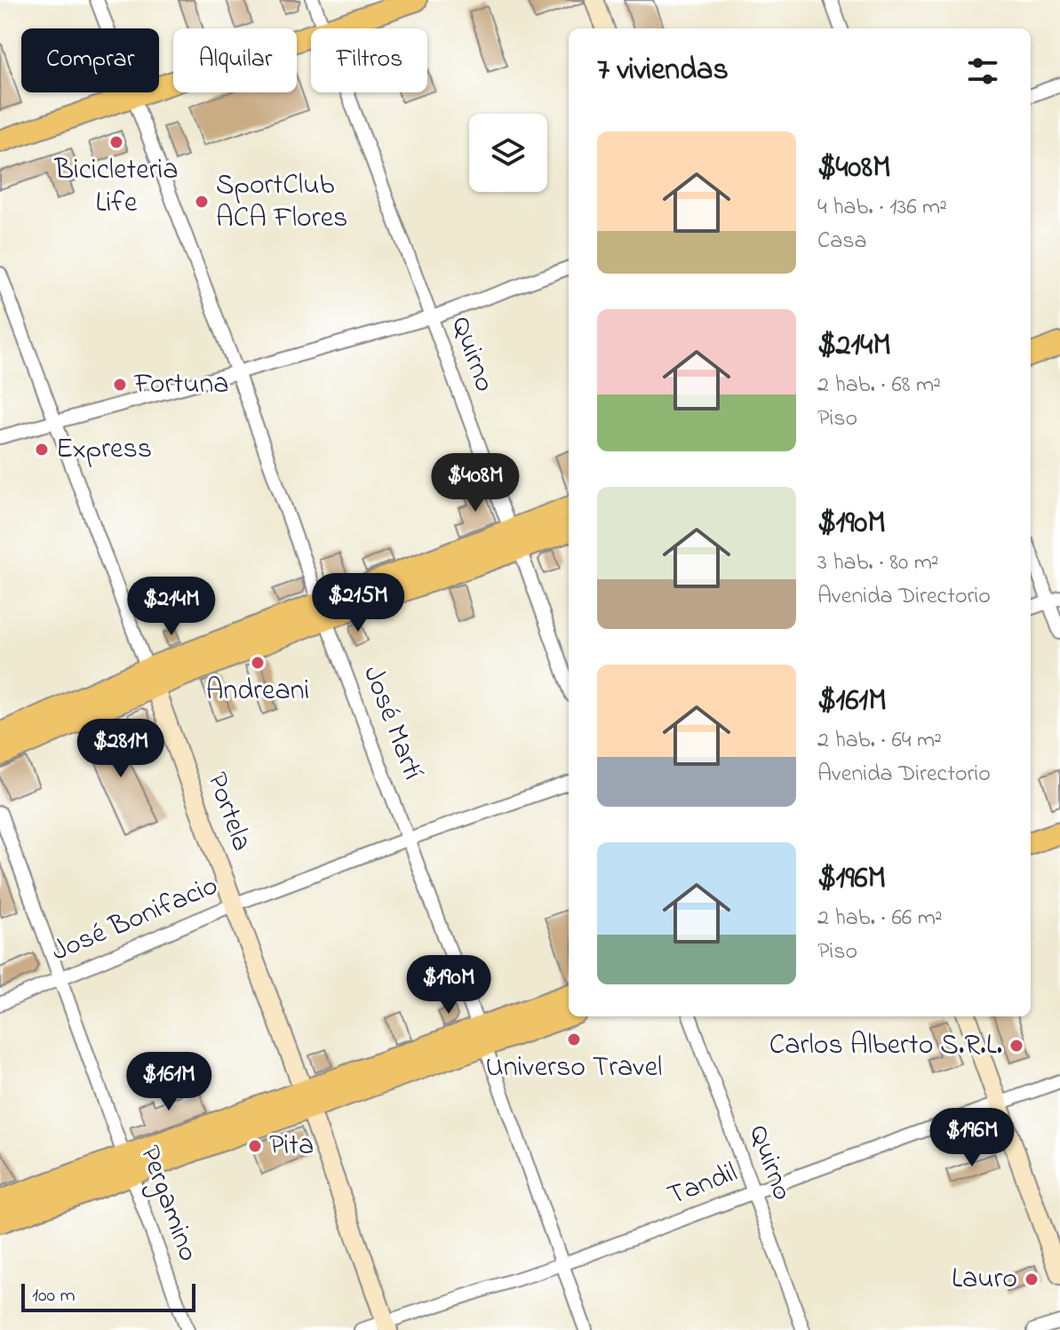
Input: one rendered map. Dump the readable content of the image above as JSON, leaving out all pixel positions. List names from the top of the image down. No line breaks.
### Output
{"streets":{"street":["Quirno","José Martí","Portela","José Bonifacio","Tandil","Pergamino"]},"crossings":[["Quirno","Tandil"],["José Martí","José Bonifacio"],["José Martí","Tandil"],["Portela","José Bonifacio"],["Portela","Tandil"],["José Bonifacio","Pergamino"]],"places":["Bicicleteria Life","SportClub ACA Flores","Fortuna","Express","Andreani","Universo Travel","Carlos Alberto S.R.L.","Pita","Lauro"],"scale_bar":"100 m","page":{"chip":["Comprar","Alquilar","Filtros"],"heading":"7 viviendas","list":[{"name":"$408M","note":"4 hab. · 136 m² · Casa"},{"name":"$214M","note":"2 hab. · 68 m² · Piso"},{"name":"$190M","note":"3 hab. · 80 m² · Avenida Directorio"},{"name":"$161M","note":"2 hab. · 64 m² · Avenida Directorio"},{"name":"$196M","note":"2 hab. · 66 m² · Piso"}],"price":["$408M","$215M","$214M","$281M","$190M","$161M","$196M"],"scale":"100 m"}}
